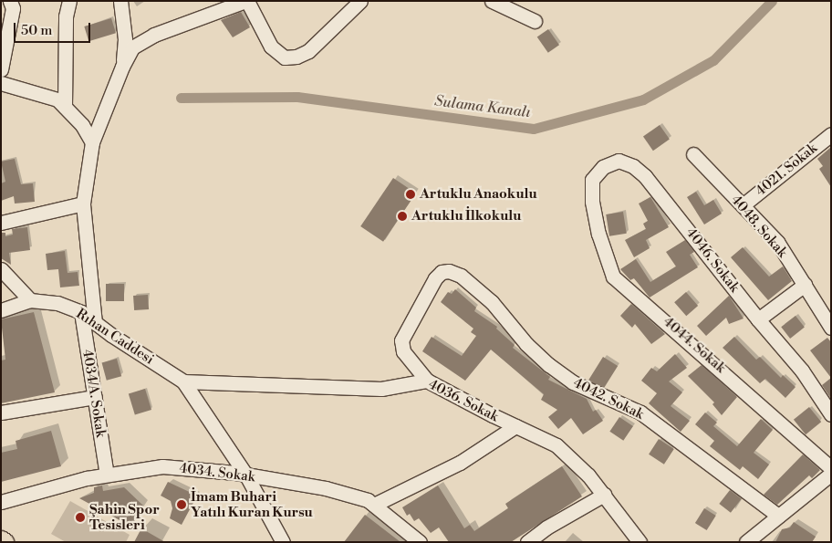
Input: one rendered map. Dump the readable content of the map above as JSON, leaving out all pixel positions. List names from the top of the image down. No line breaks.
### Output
{"streets":{"street":["4021. Sokak","4048. Sokak","4046. Sokak","Rıhan Caddesi","4044. Sokak","4034/A. Sokak","4042. Sokak","4036. Sokak","4034. Sokak"]},"crossings":[["4021. Sokak","4048. Sokak"],["4046. Sokak","4044. Sokak"],["Rıhan Caddesi","4034/A. Sokak"],["Rıhan Caddesi","4036. Sokak"],["4034/A. Sokak","4034. Sokak"],["4042. Sokak","4036. Sokak"]],"water":["Sulama Kanalı"],"places":["Artuklu Anaokulu","Artuklu İlkokulu","İmam Buhari Yatılı Kuran Kursu","Şahin Spor Tesisleri"],"scale_bar":"50 m"}
